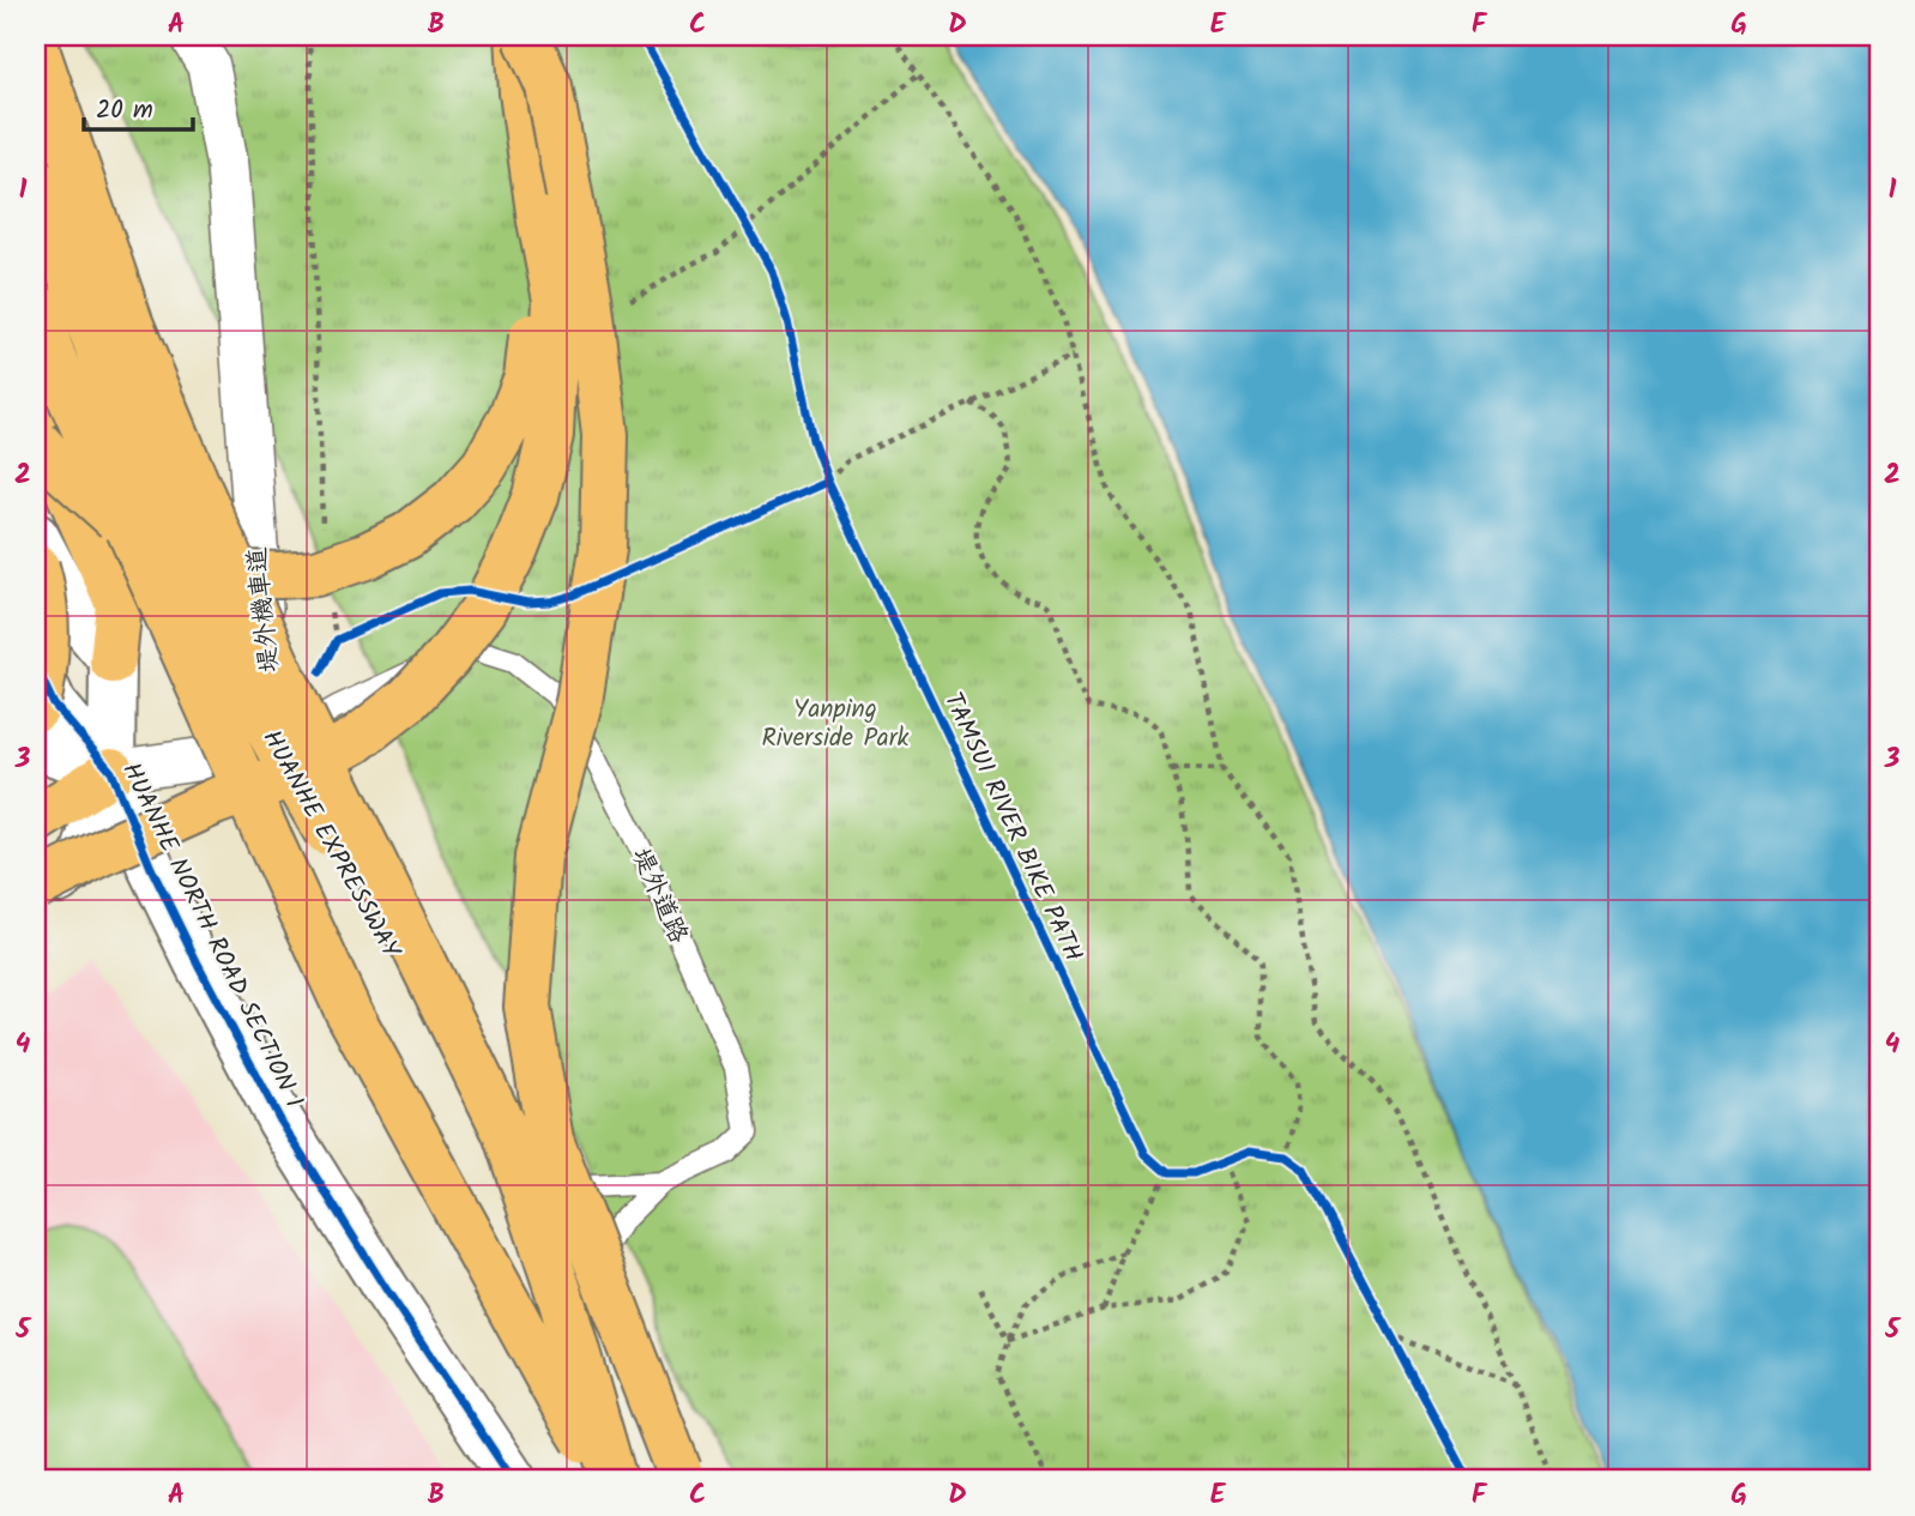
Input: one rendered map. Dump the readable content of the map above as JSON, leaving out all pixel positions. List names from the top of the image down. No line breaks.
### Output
{"streets":{"highway":["HUANHE EXPRESSWAY"],"street":["堤外機車道","堤外道路","HUANHE NORTH ROAD SECTION 1"],"cycle path":["TAMSUI RIVER BIKE PATH"]},"crossings":[["堤外機車道","堤外道路"],["HUANHE EXPRESSWAY","堤外道路"],["堤外道路","HUANHE NORTH ROAD SECTION 1"]],"parks":["Yanping Riverside Park"],"scale_bar":"20 m","grid":{"columns":["A","B","C","D","E","F","G"],"rows":["1","2","3","4","5"]}}
